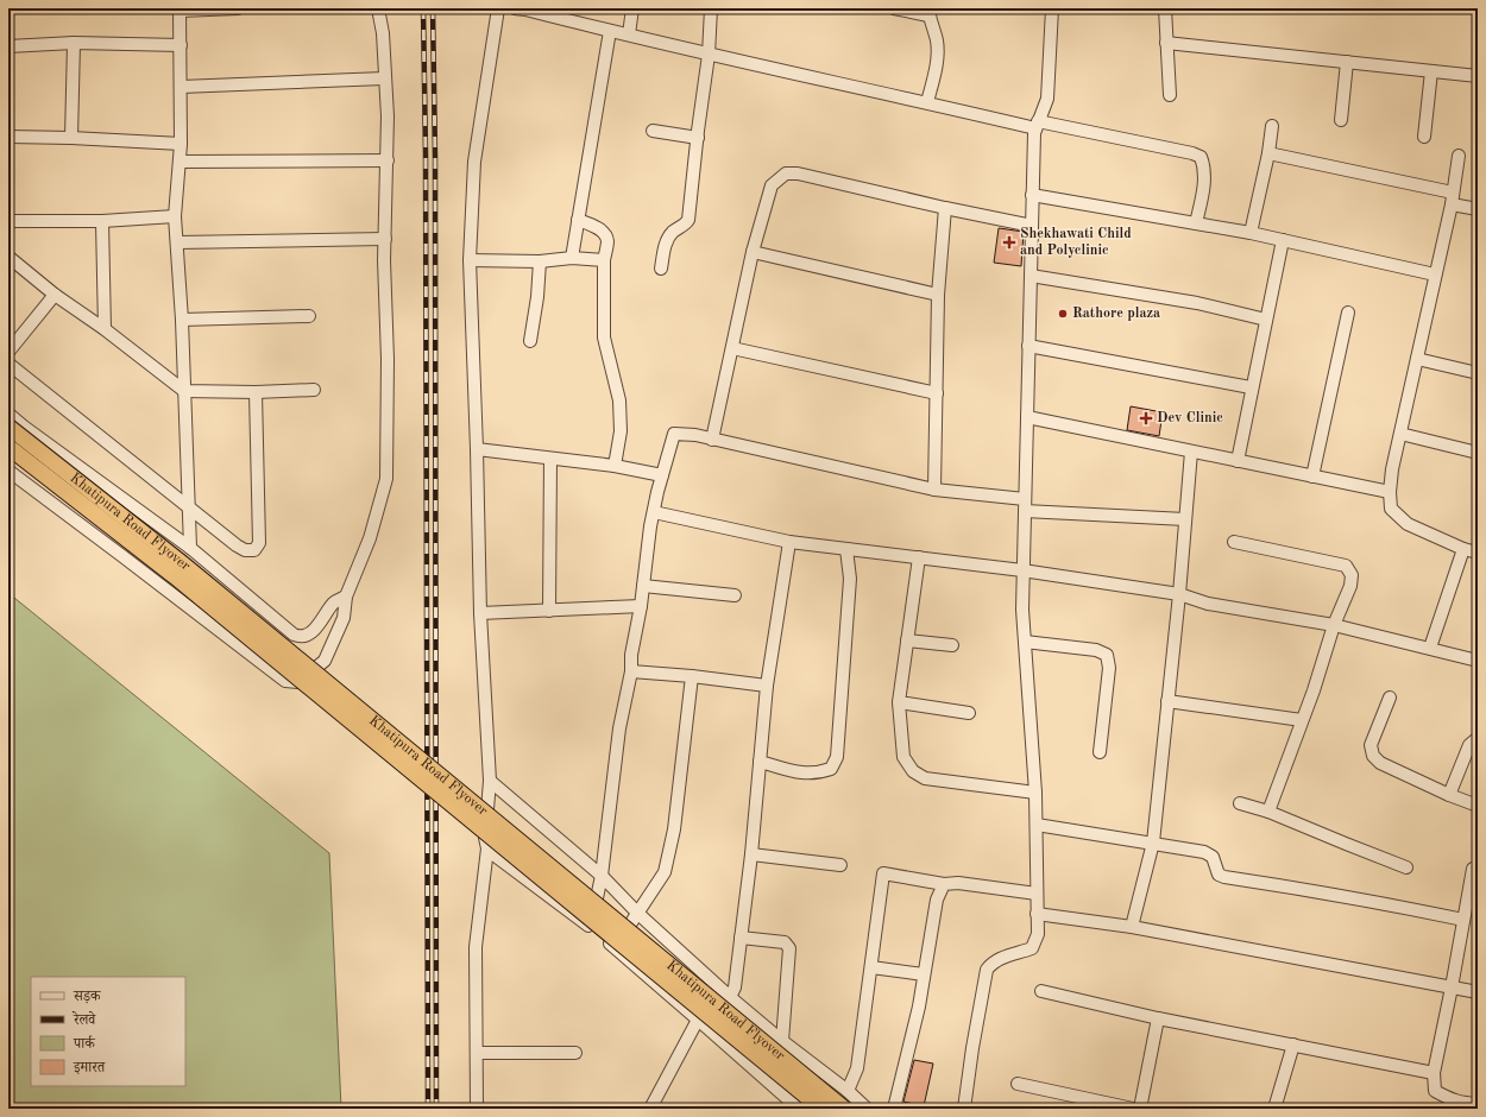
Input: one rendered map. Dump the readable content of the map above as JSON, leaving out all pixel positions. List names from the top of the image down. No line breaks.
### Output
{"streets":{"main road":["Khatipura Road Flyover"]},"places":{"health":["Shekhawati Child and Polyclinic","Dev Clinic"],"other":["Rathore plaza"]},"legend":["सड़क","रेलवे","पार्क","इमारत"]}
